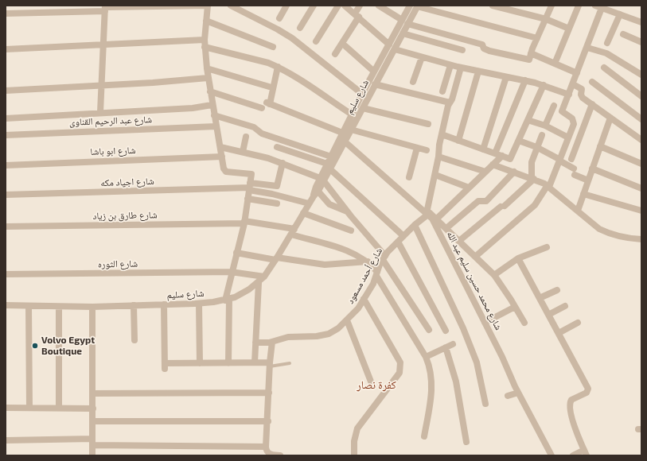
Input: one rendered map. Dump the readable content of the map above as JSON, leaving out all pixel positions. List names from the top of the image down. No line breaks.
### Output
{"streets":{"street":["شارع سليم","شارع عبد الرحيم القناوى","شارع ابو باشا","شارع اجياد مكه","شارع طارق بن زياد","شارع الثوره","شارع أحمد مسعود","شارع محمد حسين سليم عبد الله"]},"crossings":[["شارع سليم","شارع طارق بن زياد"],["شارع سليم","شارع الثوره"],["شارع سليم","شارع محمد حسين سليم عبد الله"],["شارع أحمد مسعود","شارع محمد حسين سليم عبد الله"]],"districts":["كفرة نصار"],"places":["Volvo Egypt Boutique"]}
